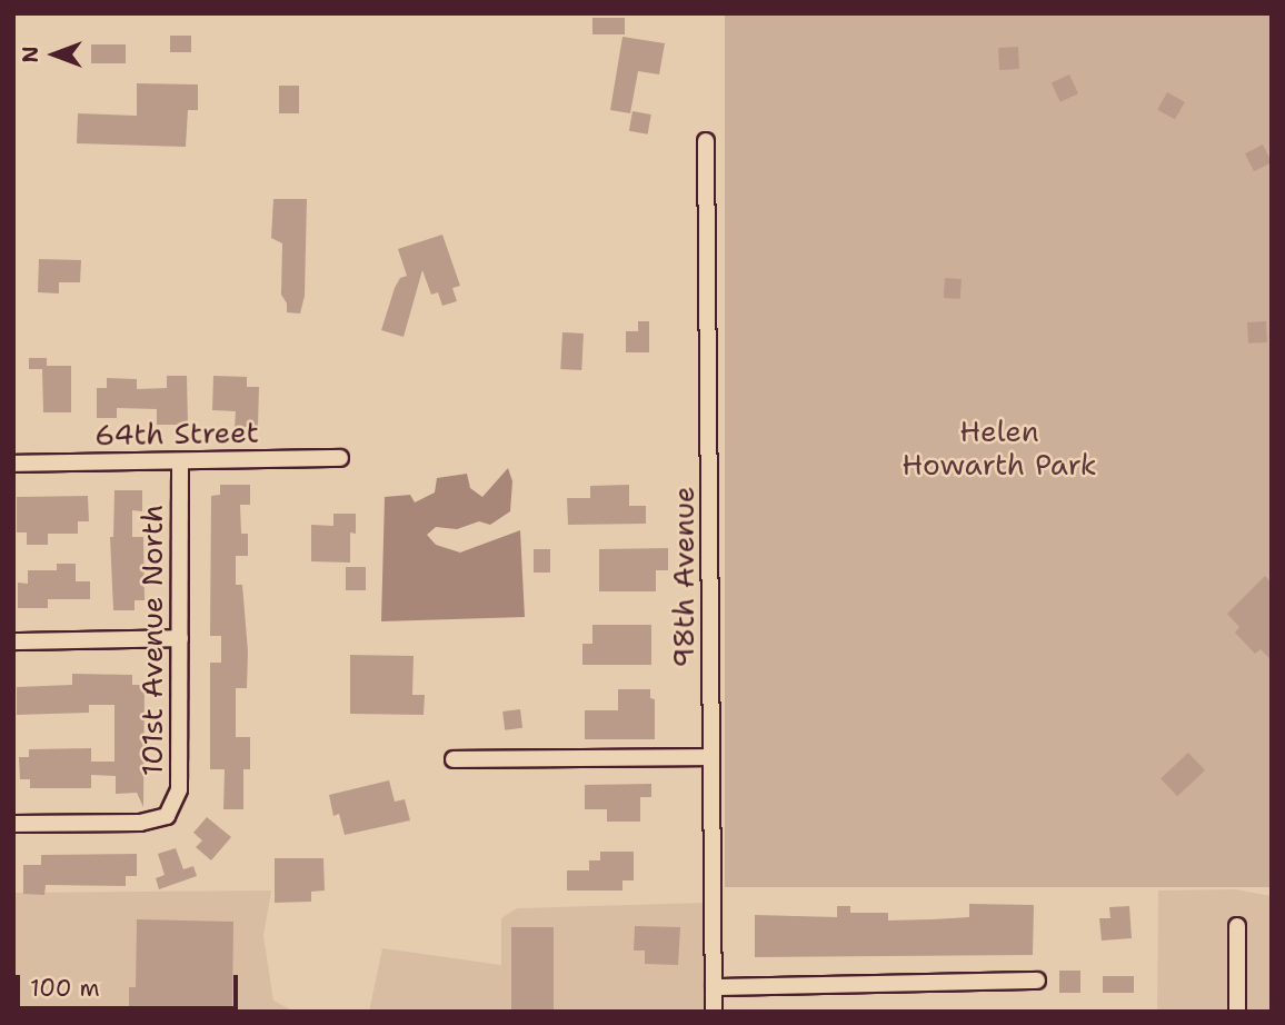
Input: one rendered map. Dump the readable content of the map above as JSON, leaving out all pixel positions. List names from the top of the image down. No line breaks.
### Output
{"streets":{"street":["64th Street","98th Avenue","101st Avenue North"]},"crossings":[["64th Street","101st Avenue North"]],"parks":["Helen Howarth Park"],"scale_bar":"100 m","north":"left"}
